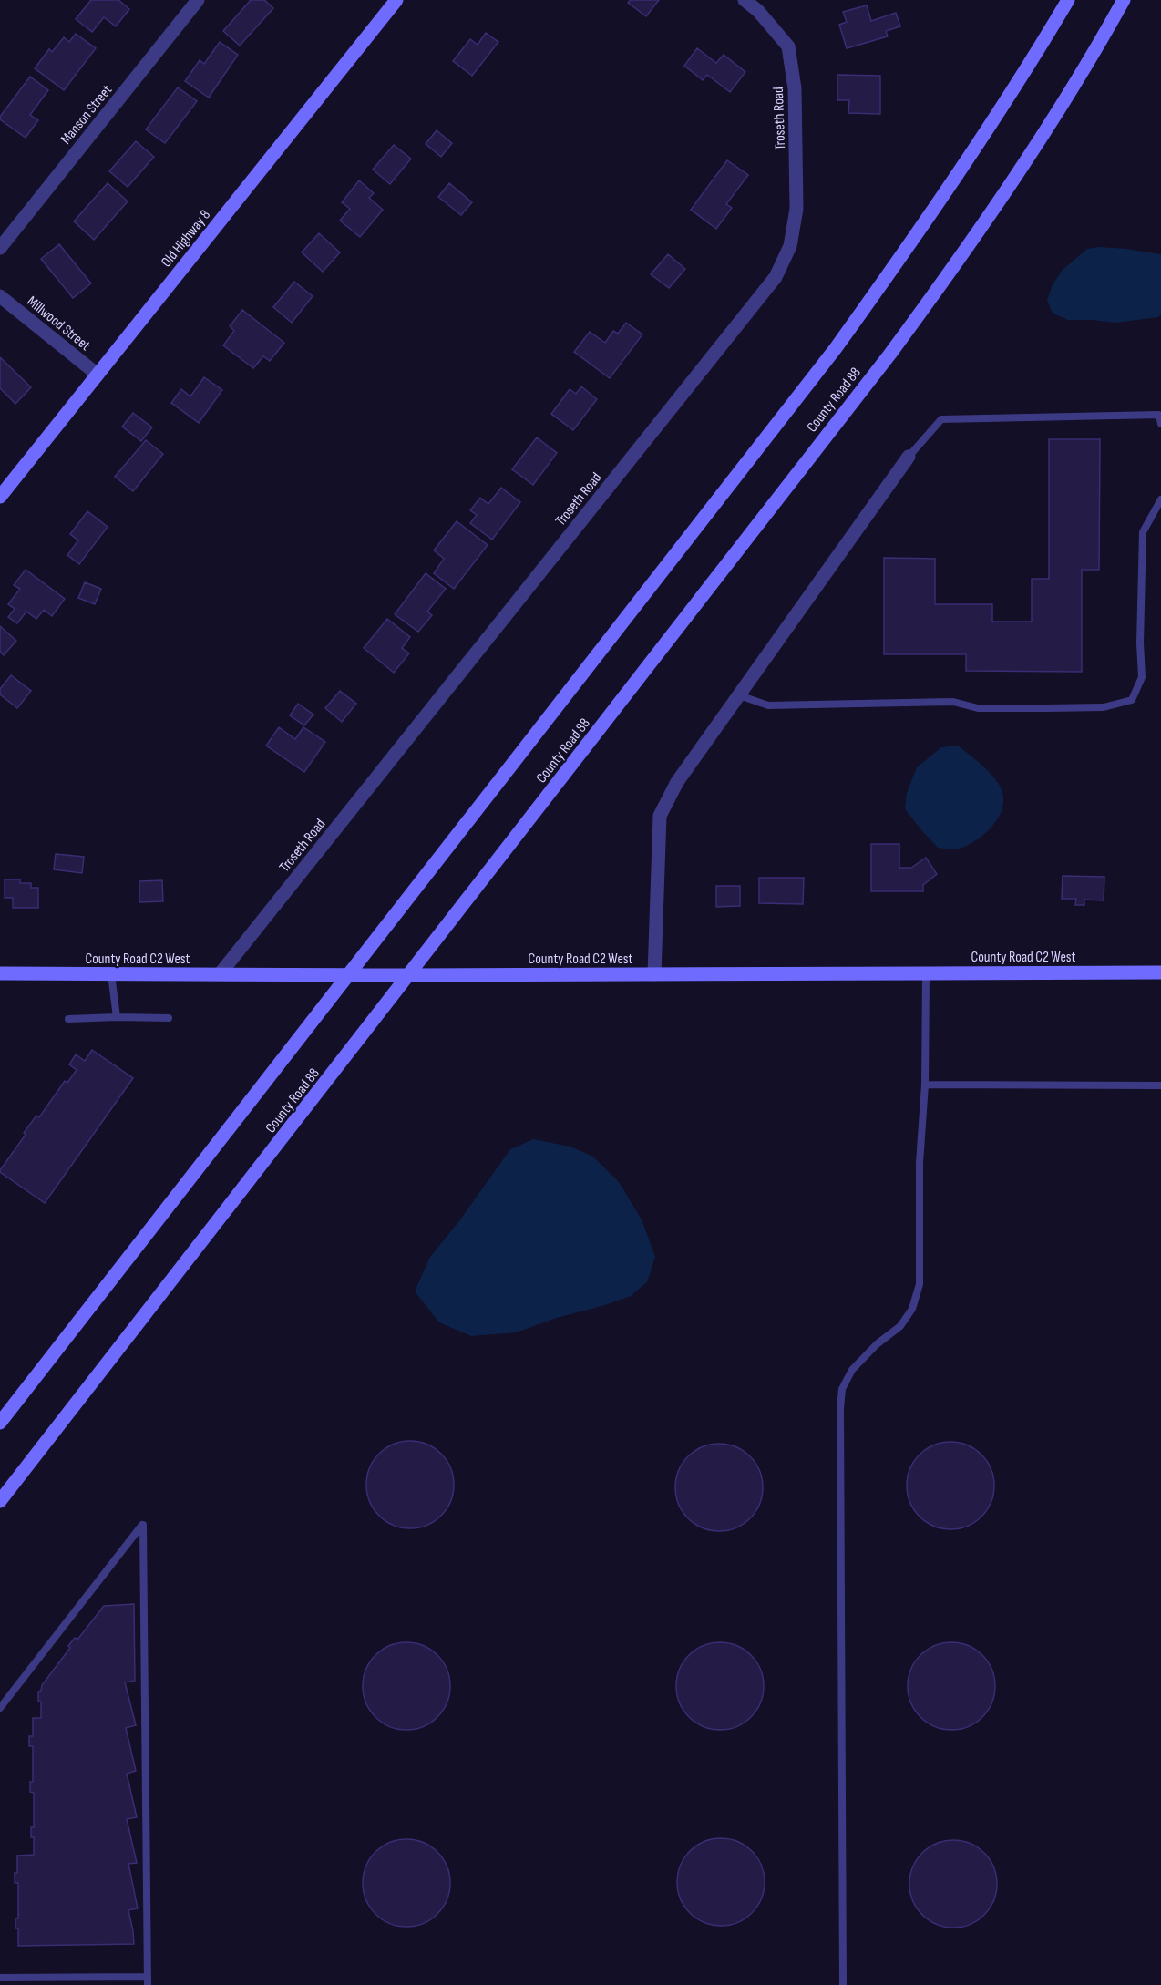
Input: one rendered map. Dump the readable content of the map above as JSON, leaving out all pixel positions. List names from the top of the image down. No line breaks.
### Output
{"streets":{"main road":["Old Highway 8","County Road 88","County Road C2 West"],"street":["Manson Street","Troseth Road","Millwood Street"]},"crossings":[["Troseth Road","County Road C2 West"],["Old Highway 8","Millwood Street"],["County Road 88","County Road C2 West"]]}
